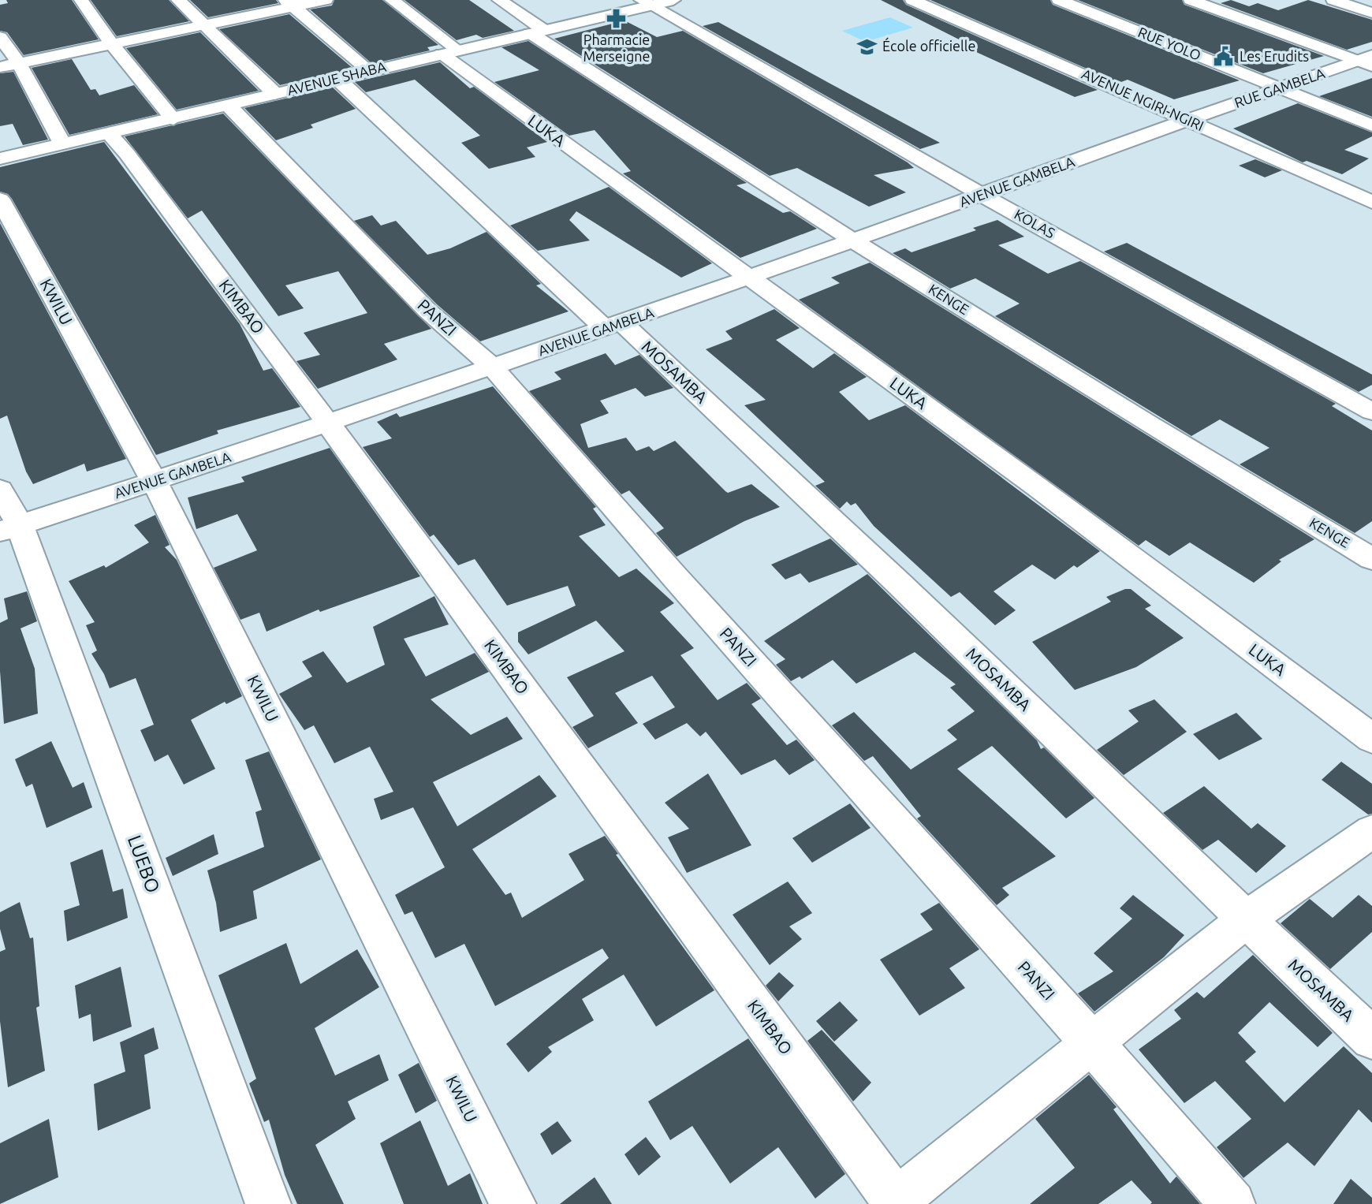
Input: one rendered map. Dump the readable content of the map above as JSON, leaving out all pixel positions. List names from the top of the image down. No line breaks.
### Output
{"streets":{"street":["RUE YOLO","AVENUE SHABA","RUE GAMBELA","AVENUE NGIRI-NGIRI","LUKA","AVENUE GAMBELA","KOLAS","KENGE","KWILU","KIMBAO","PANZI","MOSAMBA","LUEBO"]},"crossings":[["RUE YOLO","RUE GAMBELA"],["AVENUE SHABA","LUKA"],["AVENUE SHABA","KOLAS"],["AVENUE SHABA","KENGE"],["AVENUE SHABA","KIMBAO"],["AVENUE SHABA","PANZI"],["AVENUE SHABA","MOSAMBA"],["RUE GAMBELA","AVENUE NGIRI-NGIRI"],["RUE GAMBELA","AVENUE GAMBELA"],["AVENUE NGIRI-NGIRI","AVENUE GAMBELA"],["LUKA","AVENUE GAMBELA"],["AVENUE GAMBELA","KOLAS"],["AVENUE GAMBELA","KENGE"],["AVENUE GAMBELA","KWILU"],["AVENUE GAMBELA","KIMBAO"],["AVENUE GAMBELA","PANZI"],["AVENUE GAMBELA","MOSAMBA"],["AVENUE GAMBELA","LUEBO"]],"places":{"pharmacy":["Pharmacie Merseigne"],"school or university":["École officielle"],"public building":["Les Erudits"]}}
